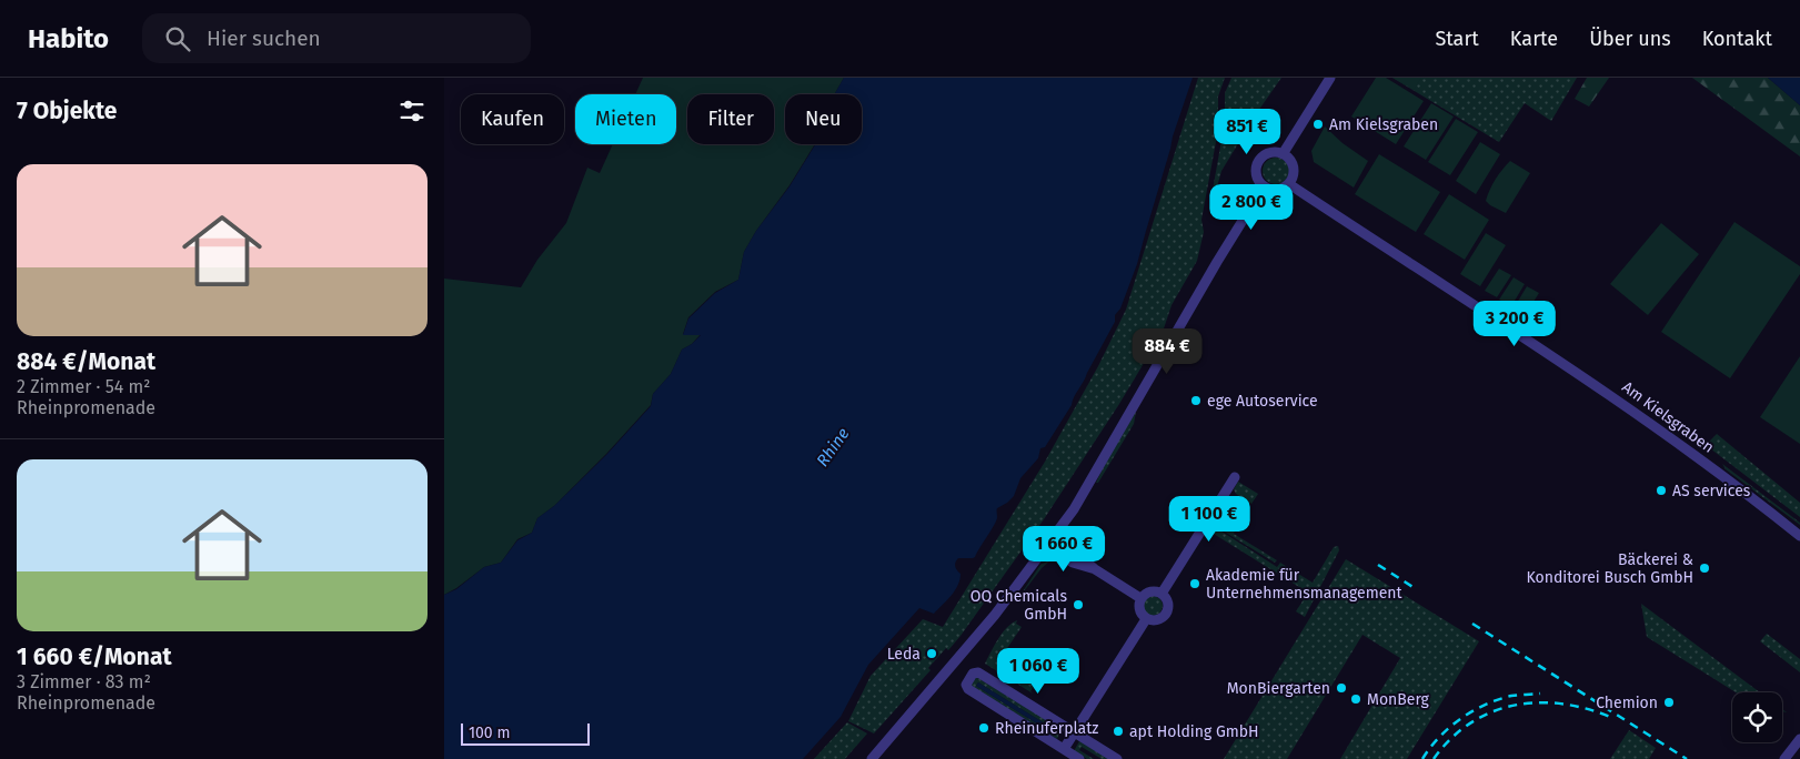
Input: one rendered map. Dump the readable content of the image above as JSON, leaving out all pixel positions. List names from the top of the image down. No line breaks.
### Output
{"streets":{"street":["Am Kielsgraben"]},"water":["Rhine"],"places":["Am Kielsgraben","ege Autoservice","AS services","Bäckerei & Konditorei Busch GmbH","Akademie für Unternehmensmanagement","OQ Chemicals GmbH","Leda","MonBiergarten","MonBerg","Chemion","Rheinuferplatz","apt Holding GmbH"],"scale_bar":"100 m","page":{"header":"Habito","search":"Hier suchen","nav":["Start","Karte","Über uns","Kontakt"],"heading":"7 Objekte","chip":["Kaufen","Mieten","Filter","Neu"],"price":["851 €","2 800 €","3 200 €","884 €","1 100 €","1 660 €","1 060 €"],"list":[{"name":"884 €/Monat","note":"2 Zimmer · 54 m² · Rheinpromenade"},{"name":"1 660 €/Monat","note":"3 Zimmer · 83 m² · Rheinpromenade"}],"scale":"100 m"}}
